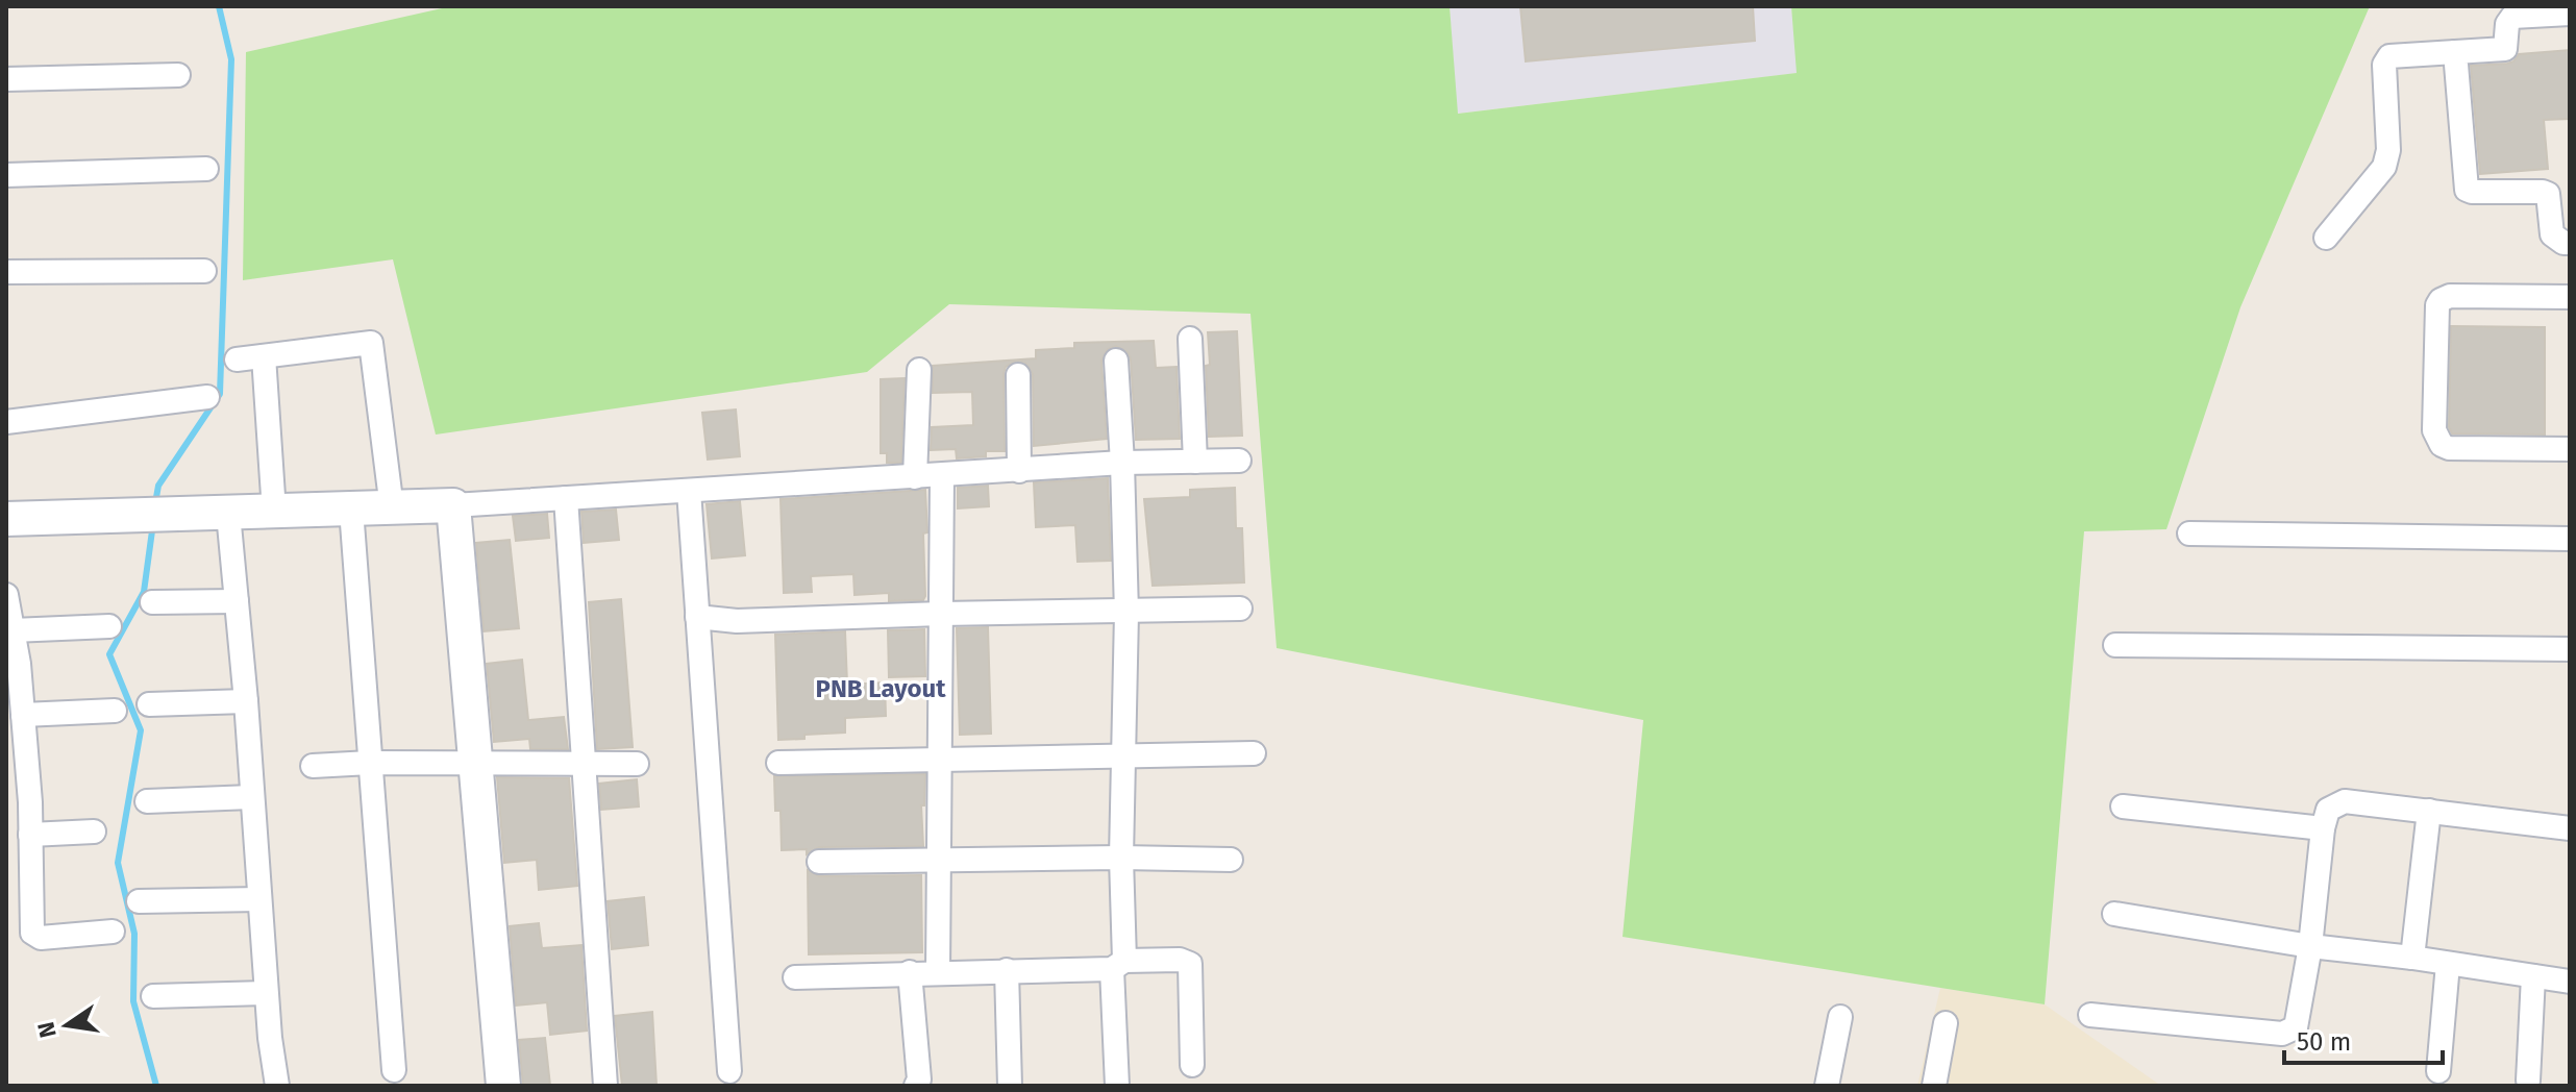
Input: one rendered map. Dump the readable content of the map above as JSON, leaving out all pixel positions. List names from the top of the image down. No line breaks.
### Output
{"districts":["PNB Layout"],"scale_bar":"50 m","north":"left"}
